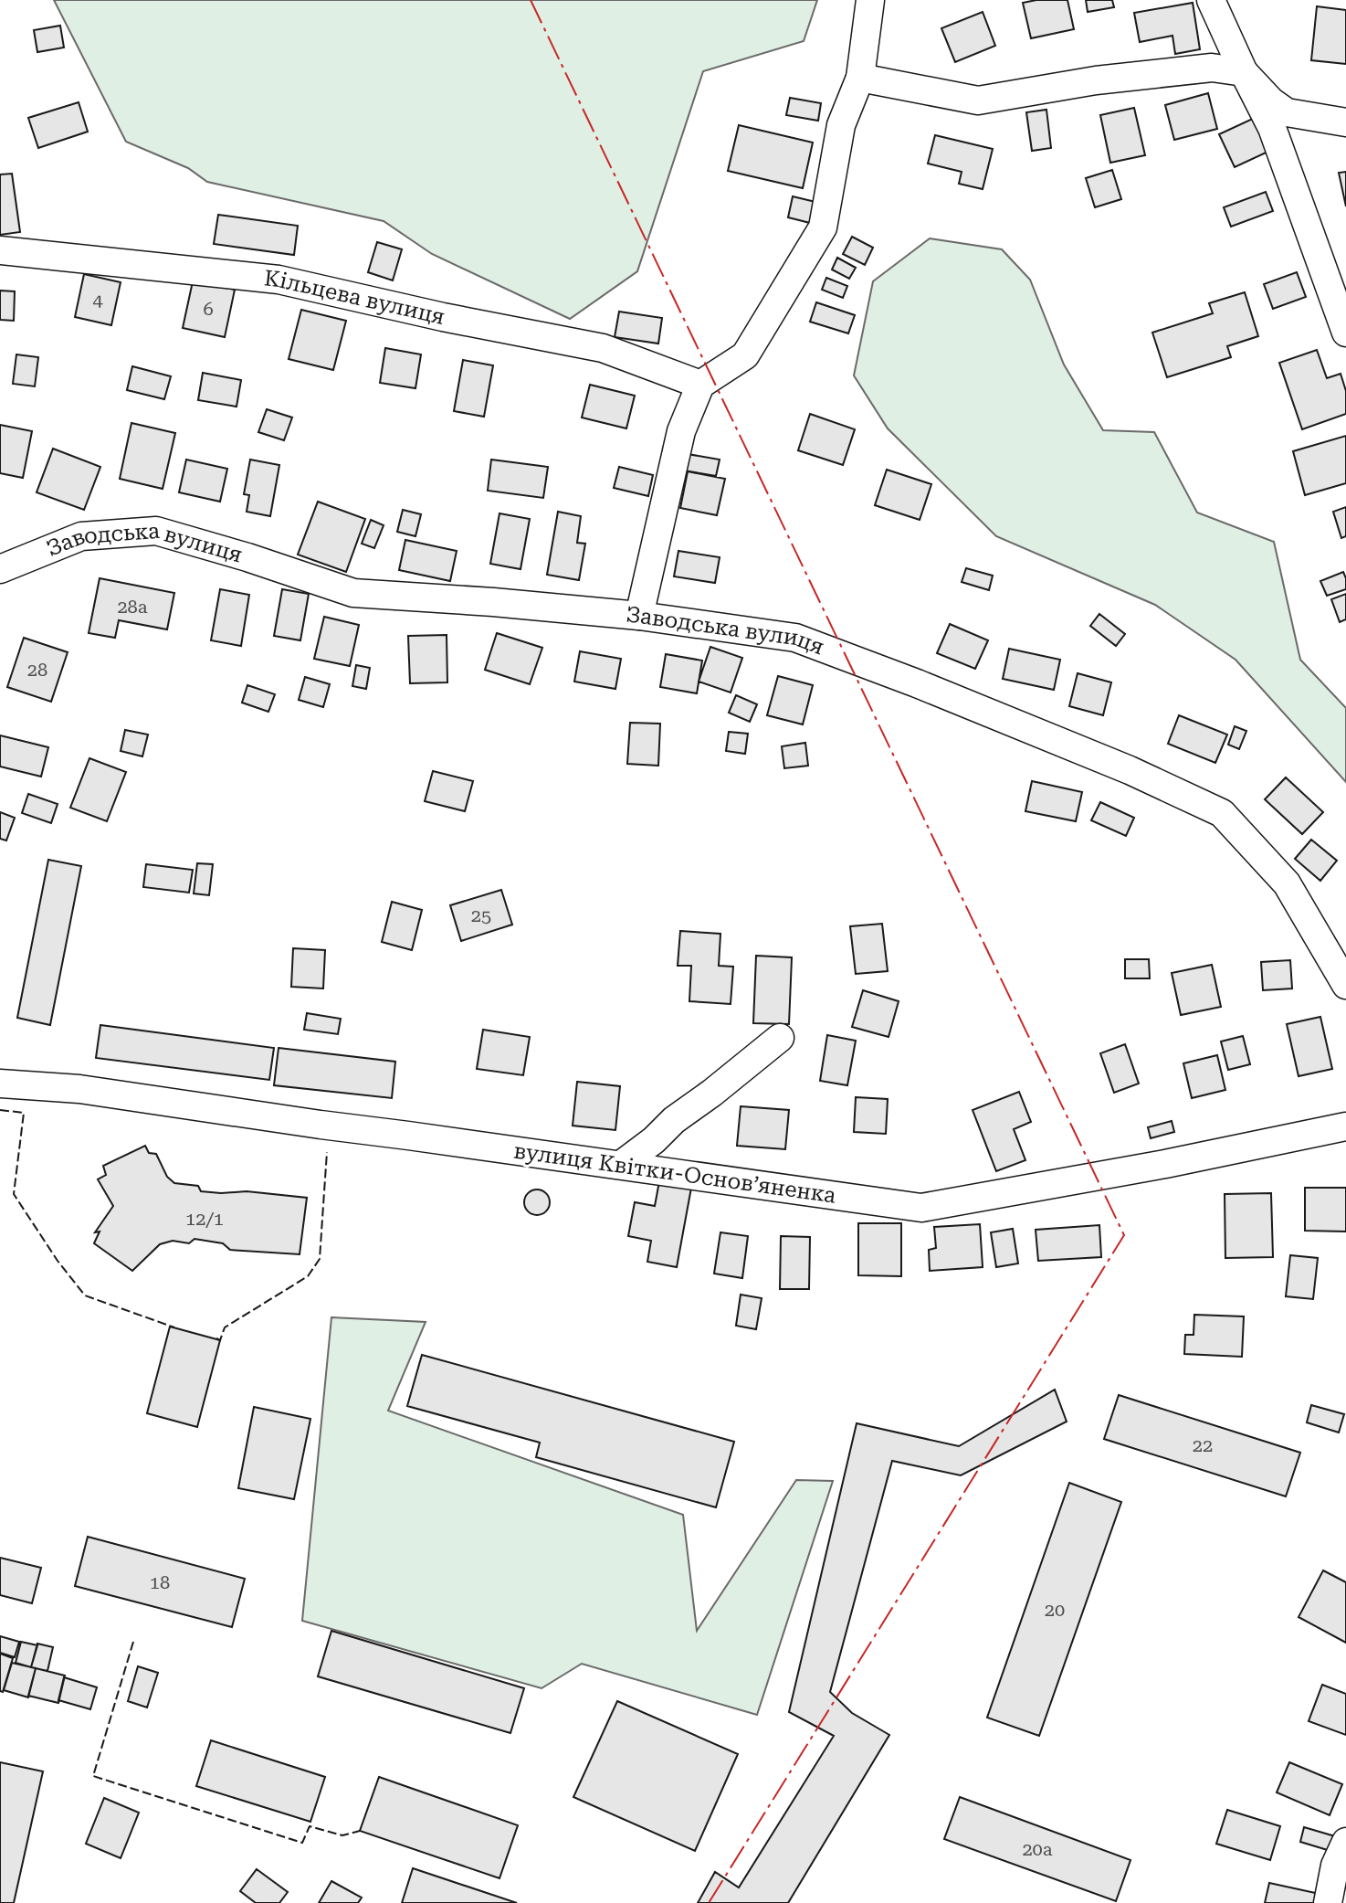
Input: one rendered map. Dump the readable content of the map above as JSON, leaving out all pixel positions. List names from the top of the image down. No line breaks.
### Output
{"streets":{"street":["Кільцева вулиця","Заводська вулиця","вулиця Квітки-Основʼяненка"]},"house_numbers":["4","6","28а","28","25","12/1","22","18","20","20а"]}
